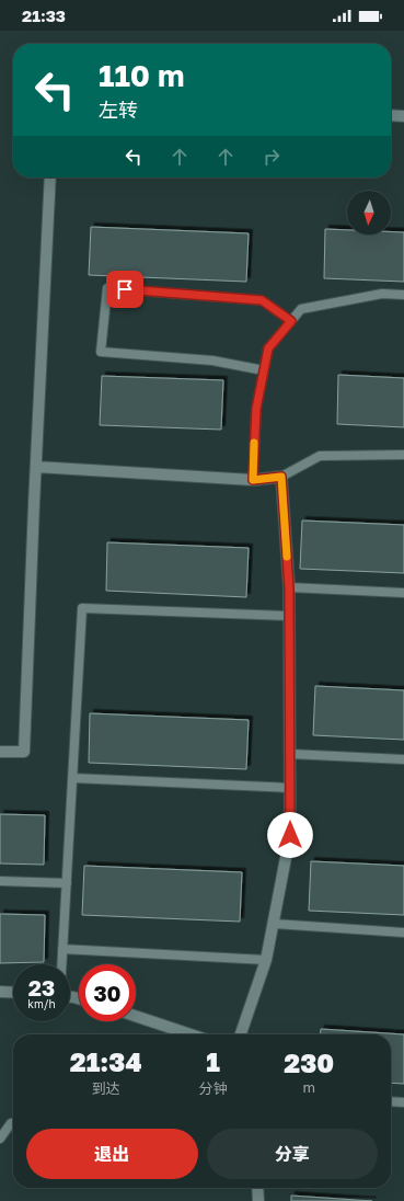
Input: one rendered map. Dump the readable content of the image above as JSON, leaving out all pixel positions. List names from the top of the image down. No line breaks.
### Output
{"north":"bottom","page":{"status":"21:33","turn":["110 m","左转"],"speed":"23 km/h","limit":"30","eta":["21:34","到达","1","分钟","230","m"],"buttons":["退出","分享"]}}
